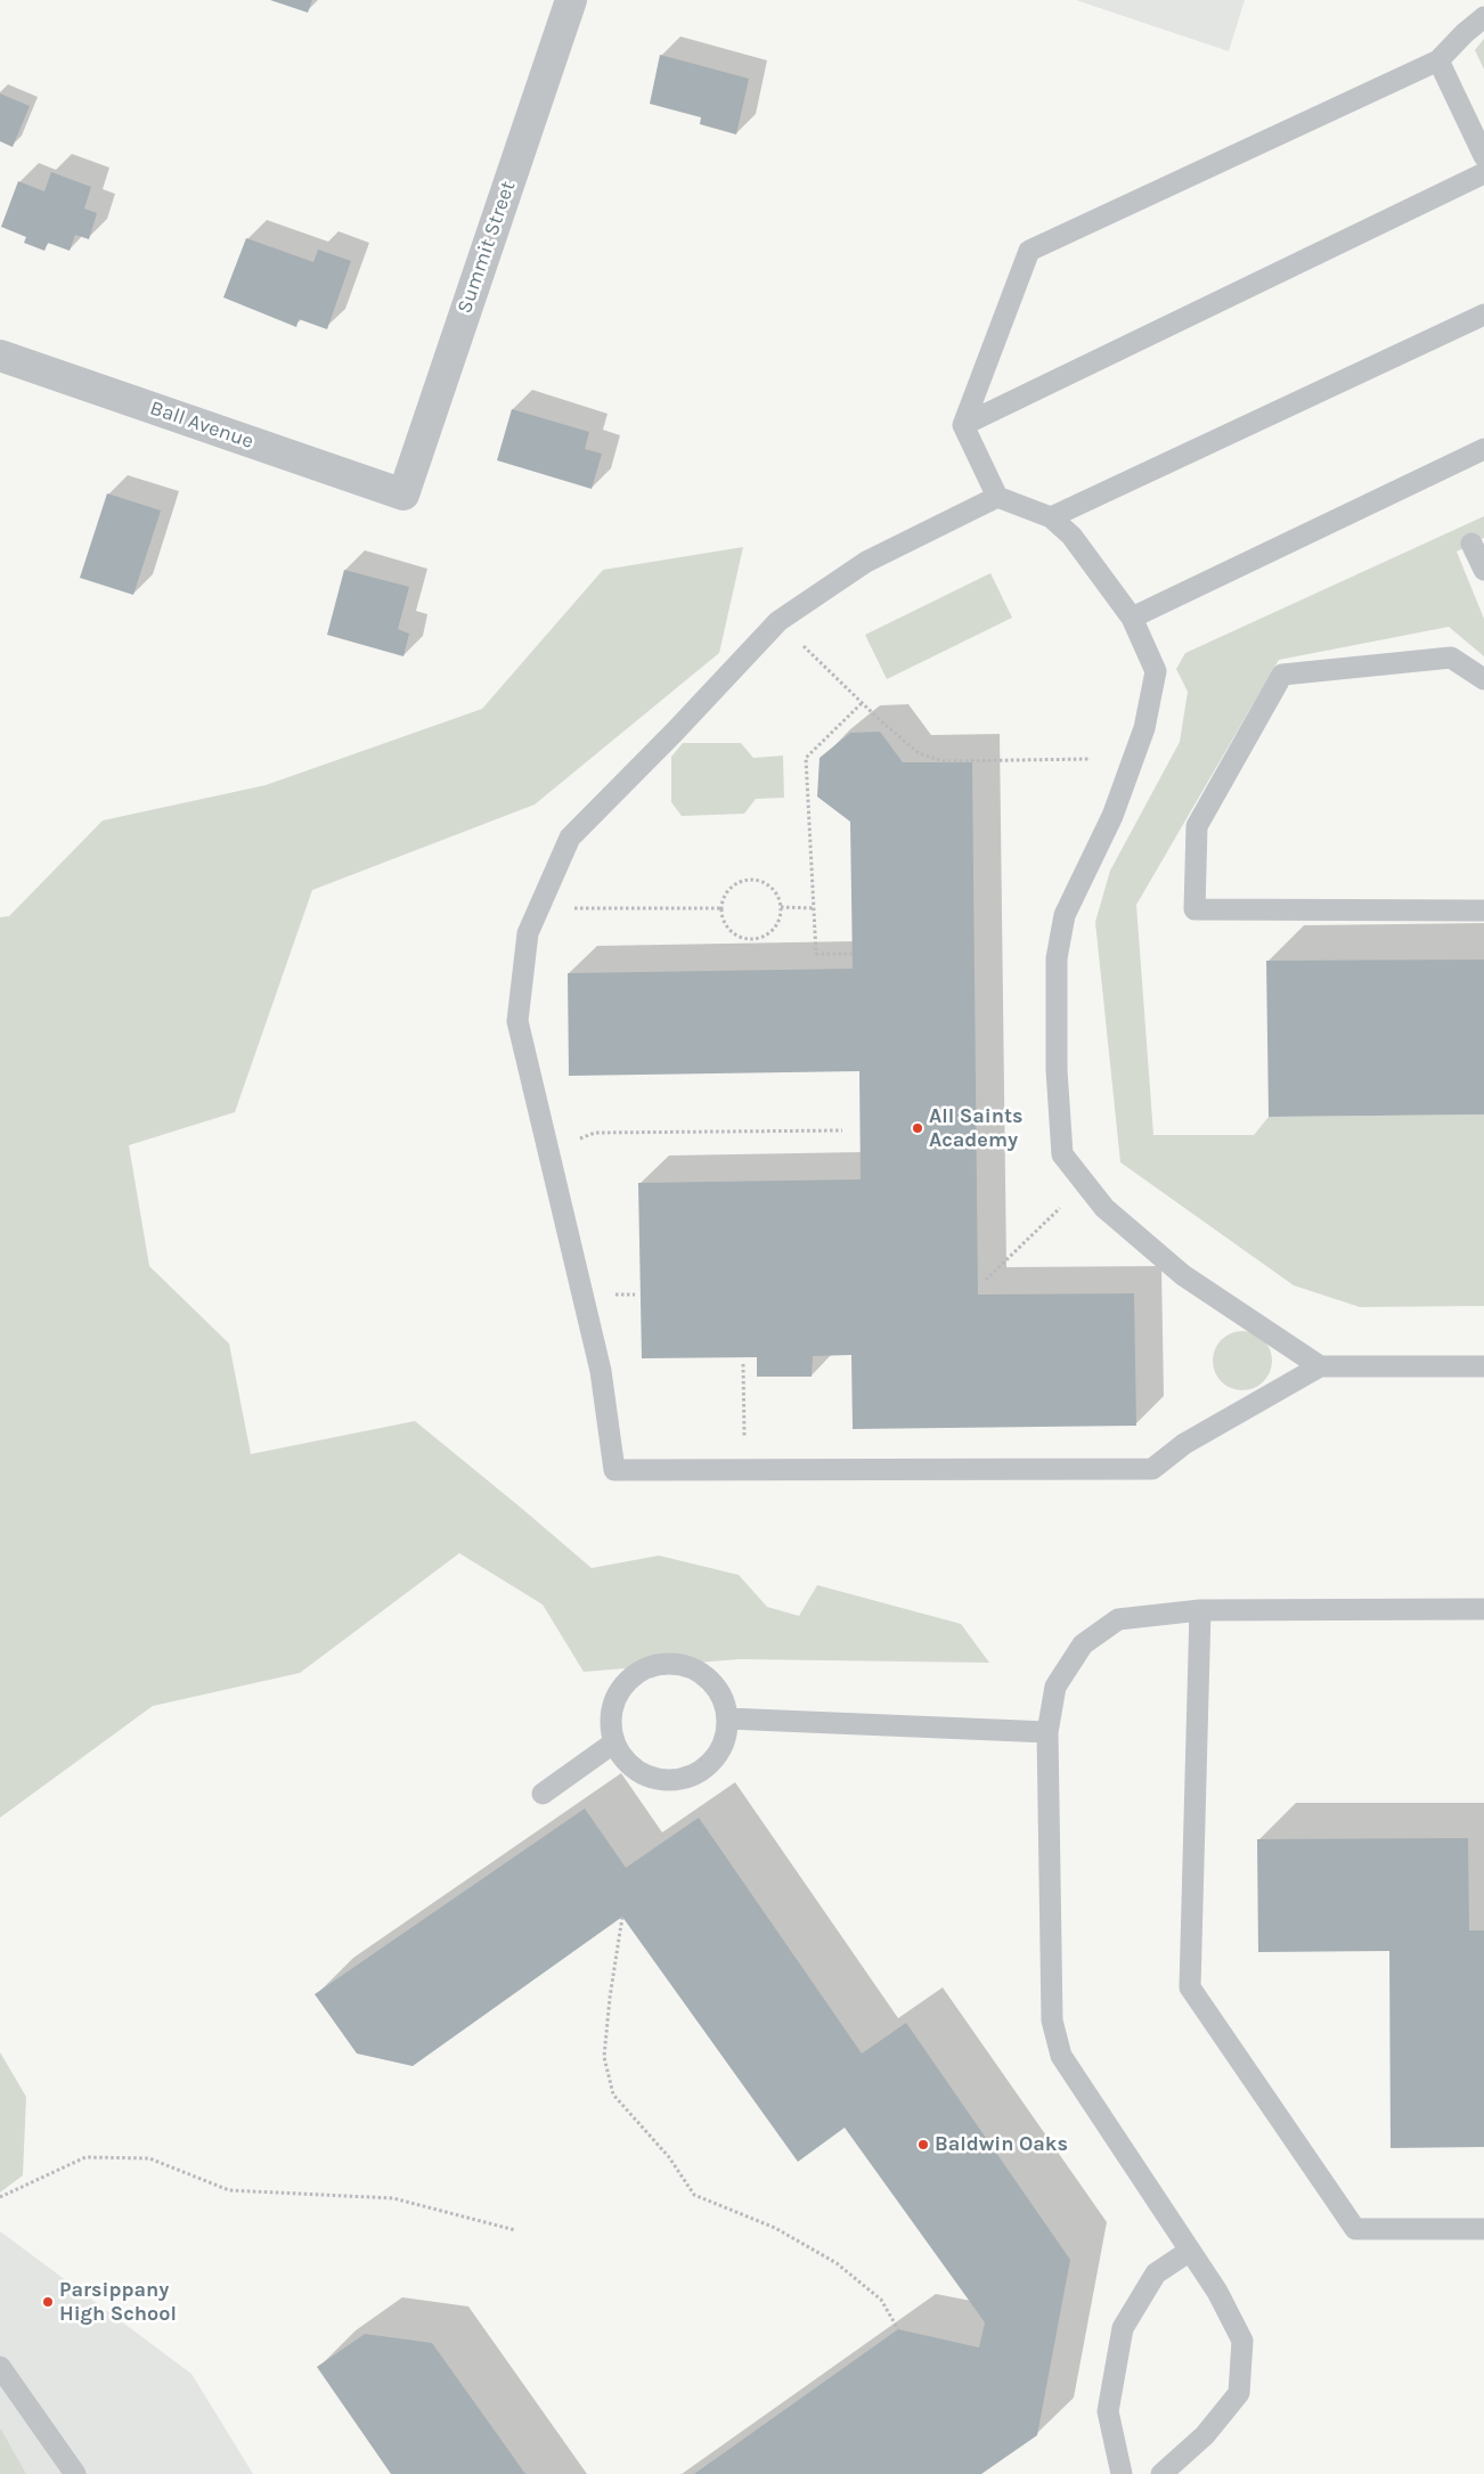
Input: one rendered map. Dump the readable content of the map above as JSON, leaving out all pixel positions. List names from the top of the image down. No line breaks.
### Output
{"streets":{"street":["Summit Street","Ball Avenue"]},"crossings":[["Summit Street","Ball Avenue"]],"places":["All Saints Academy","Baldwin Oaks","Parsippany High School"]}
